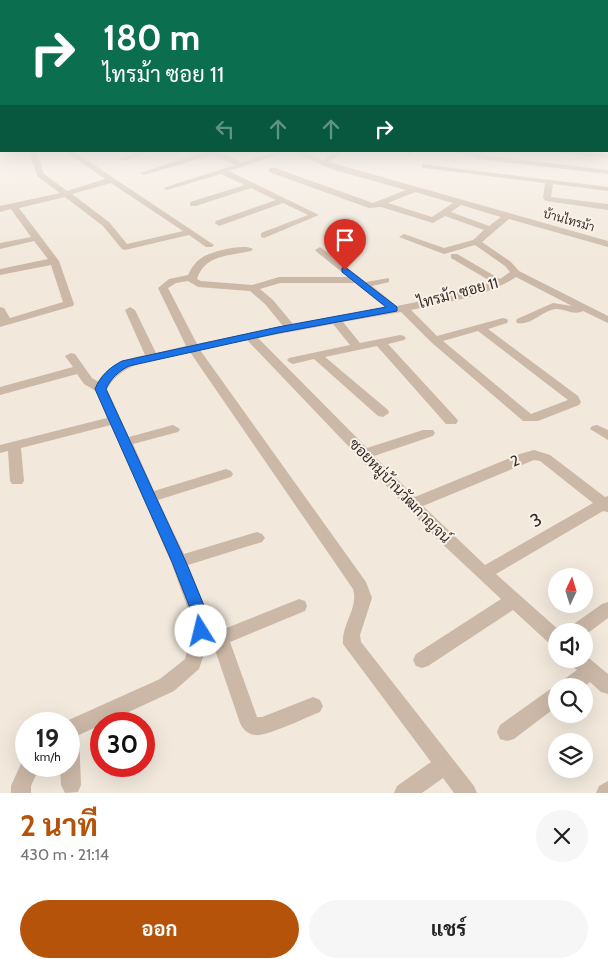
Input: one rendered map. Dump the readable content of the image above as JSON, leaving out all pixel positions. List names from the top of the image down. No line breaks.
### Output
{"streets":{"street":["บ้านไทรม้า","ไทรม้า ซอย 11","2","ซอยหมู่บ้านวัฒกาญจน์","3"]},"crossings":[["ไทรม้า ซอย 11","ซอยหมู่บ้านวัฒกาญจน์"],["2","ซอยหมู่บ้านวัฒกาญจน์"],["2","3"],["ซอยหมู่บ้านวัฒกาญจน์","3"]],"north":"top","page":{"turn":["180 m","ไทรม้า ซอย 11"],"speed":"19 km/h","limit":"30","heading":["2 นาที","430 m · 21:14"],"buttons":["ออก","แชร์"]}}
